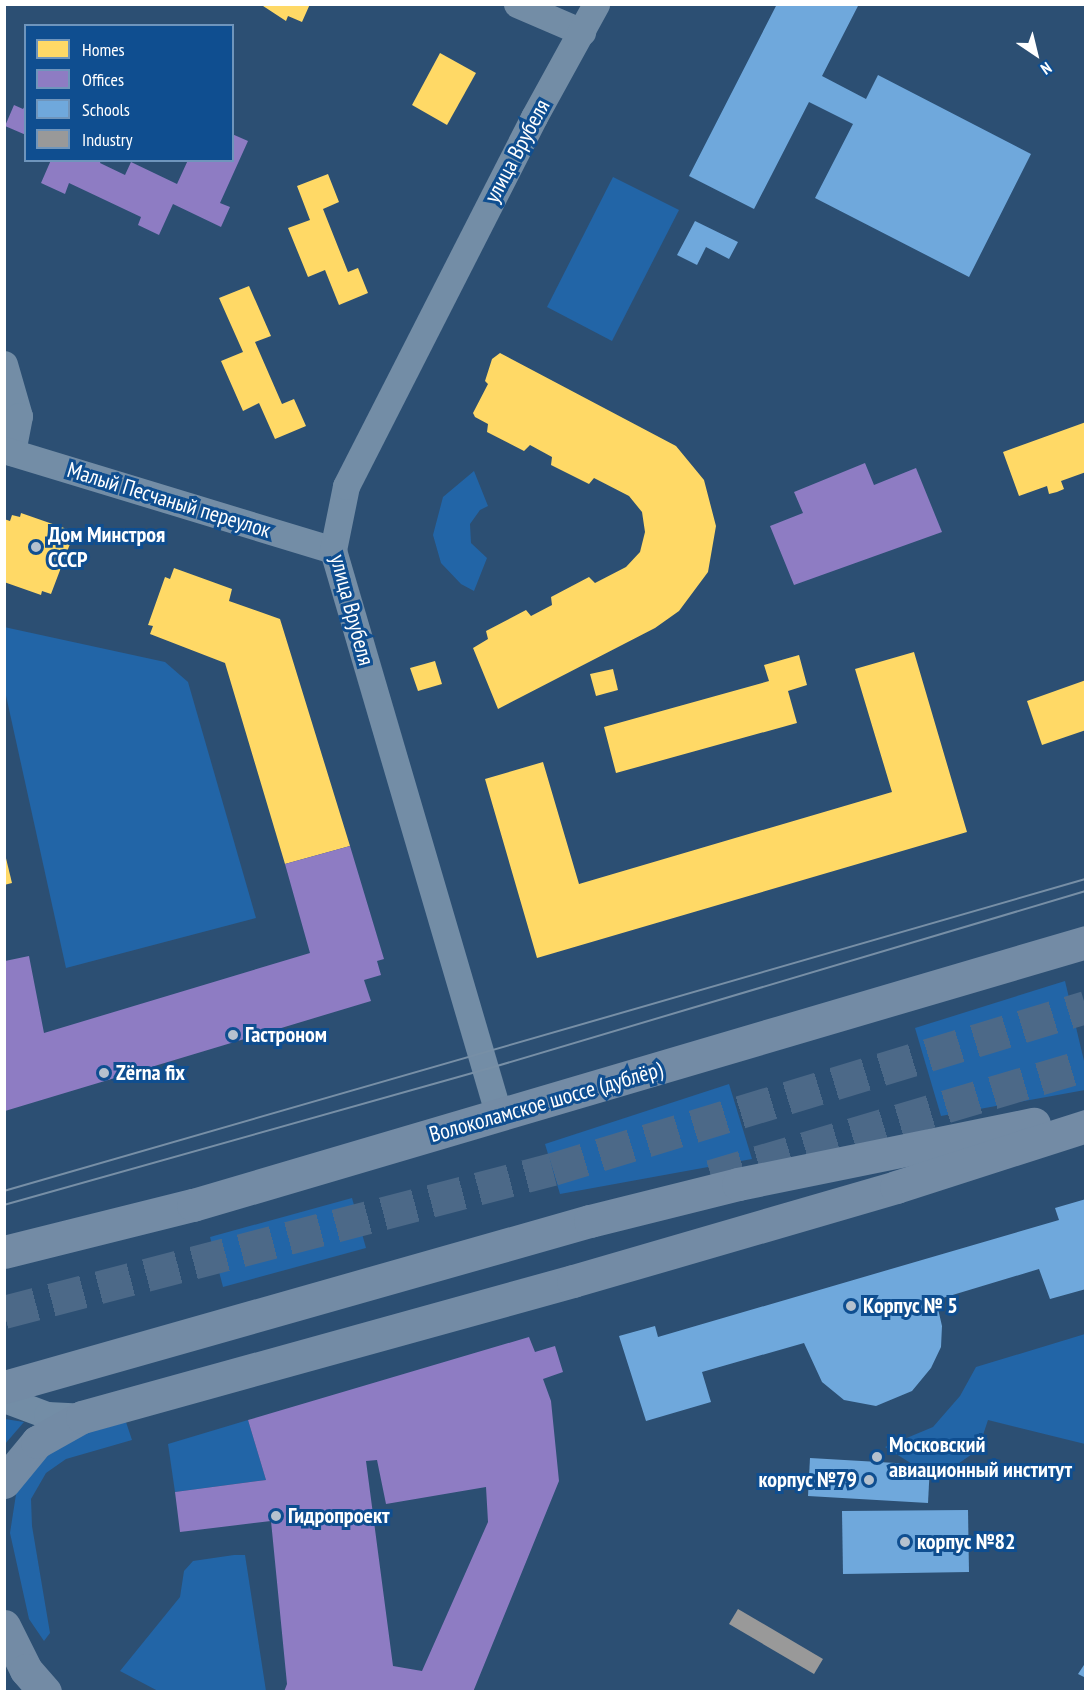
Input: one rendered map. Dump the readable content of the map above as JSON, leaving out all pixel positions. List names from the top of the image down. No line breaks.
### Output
{"streets":{"main road":["Волоколамское шоссе (дублёр)"],"street":["улица Врубеля","Малый Песчаный переулок"]},"crossings":[["улица Врубеля","Малый Песчаный переулок"],["улица Врубеля","Волоколамское шоссе (дублёр)"]],"places":["Дом Минстроя СССР","Гастроном","Zёrna fix","Корпус № 5","Московский авиационный институт","корпус №79","Гидропроект","корпус №82"],"legend":["Homes","Offices","Schools","Industry"],"north":"bottom right"}
